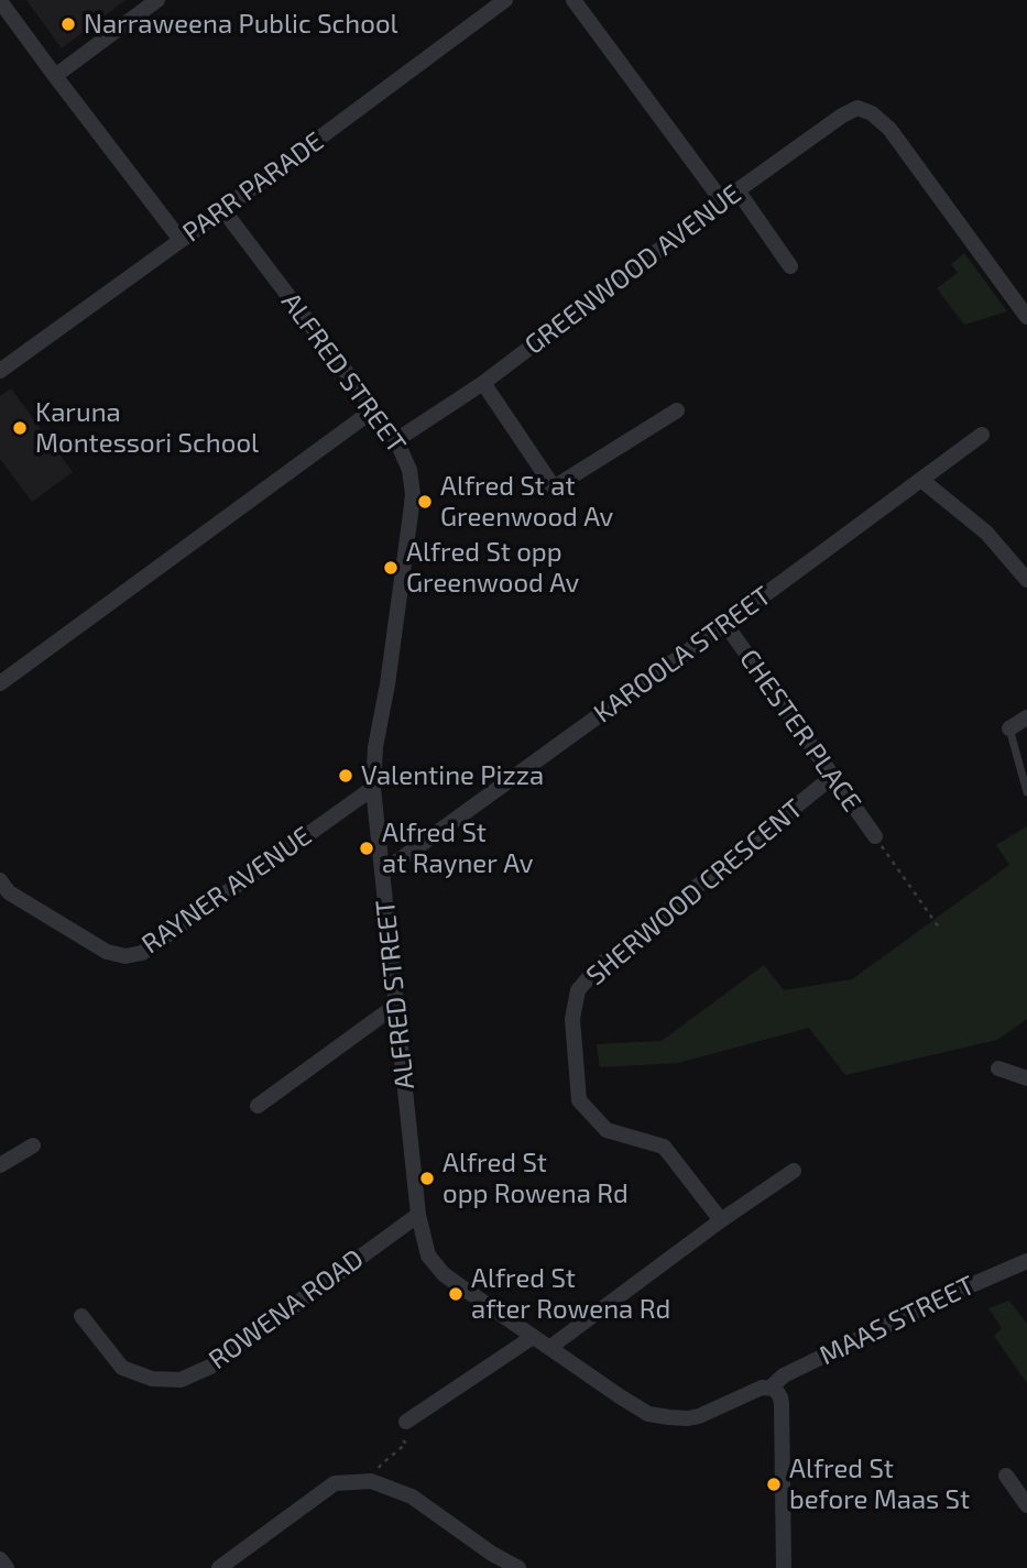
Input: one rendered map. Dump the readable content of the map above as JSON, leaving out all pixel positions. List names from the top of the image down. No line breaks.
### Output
{"streets":{"street":["PARR PARADE","GREENWOOD AVENUE","ALFRED STREET","KAROOLA STREET","CHESTER PLACE","RAYNER AVENUE","SHERWOOD CRESCENT","ROWENA ROAD","MAAS STREET"]},"crossings":[["PARR PARADE","ALFRED STREET"],["GREENWOOD AVENUE","ALFRED STREET"],["ALFRED STREET","KAROOLA STREET"],["ALFRED STREET","RAYNER AVENUE"],["ALFRED STREET","ROWENA ROAD"],["ALFRED STREET","MAAS STREET"],["KAROOLA STREET","CHESTER PLACE"],["CHESTER PLACE","SHERWOOD CRESCENT"]],"places":["Narraweena Public School","Karuna Montessori School","Alfred St at Greenwood Av","Alfred St opp Greenwood Av","Valentine Pizza","Alfred St at Rayner Av","Alfred St opp Rowena Rd","Alfred St after Rowena Rd","Alfred St before Maas St"]}
